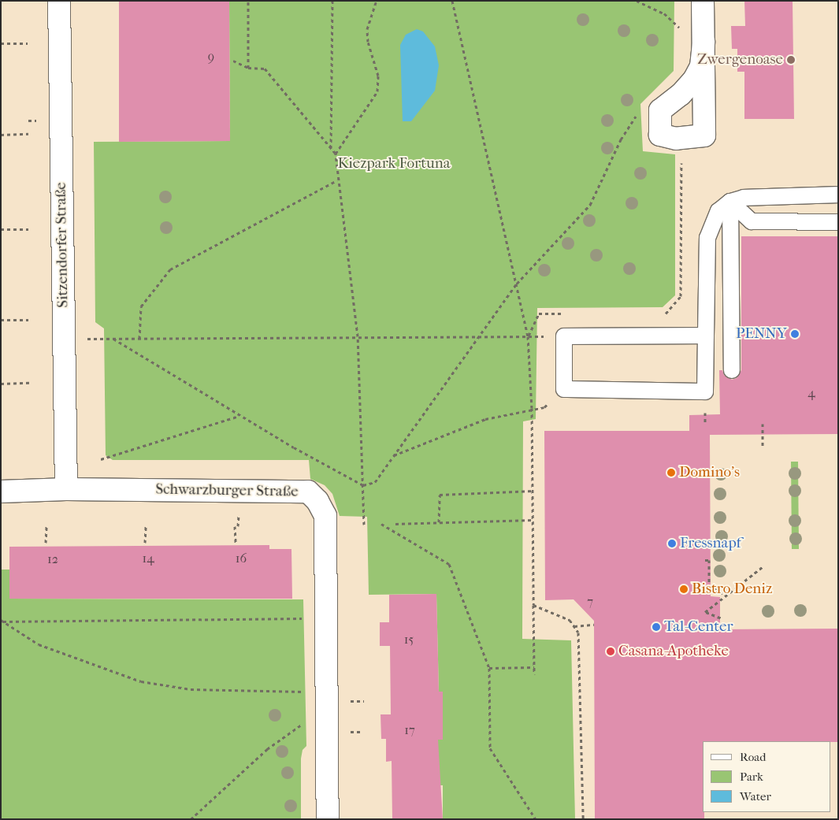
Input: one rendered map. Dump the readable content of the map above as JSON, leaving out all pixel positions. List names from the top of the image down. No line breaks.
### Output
{"streets":{"street":["Sitzendorfer Straße","Schwarzburger Straße"]},"crossings":[["Sitzendorfer Straße","Schwarzburger Straße"]],"parks":["Kiezpark Fortuna"],"places":["Zwergenoase","PENNY","Domino's","Fressnapf","Bistro Deniz","Tal-Center","Casana-Apotheke"],"house_numbers":["9","4","14","16","12","7","15","17"],"legend":["Road","Park","Water"]}
